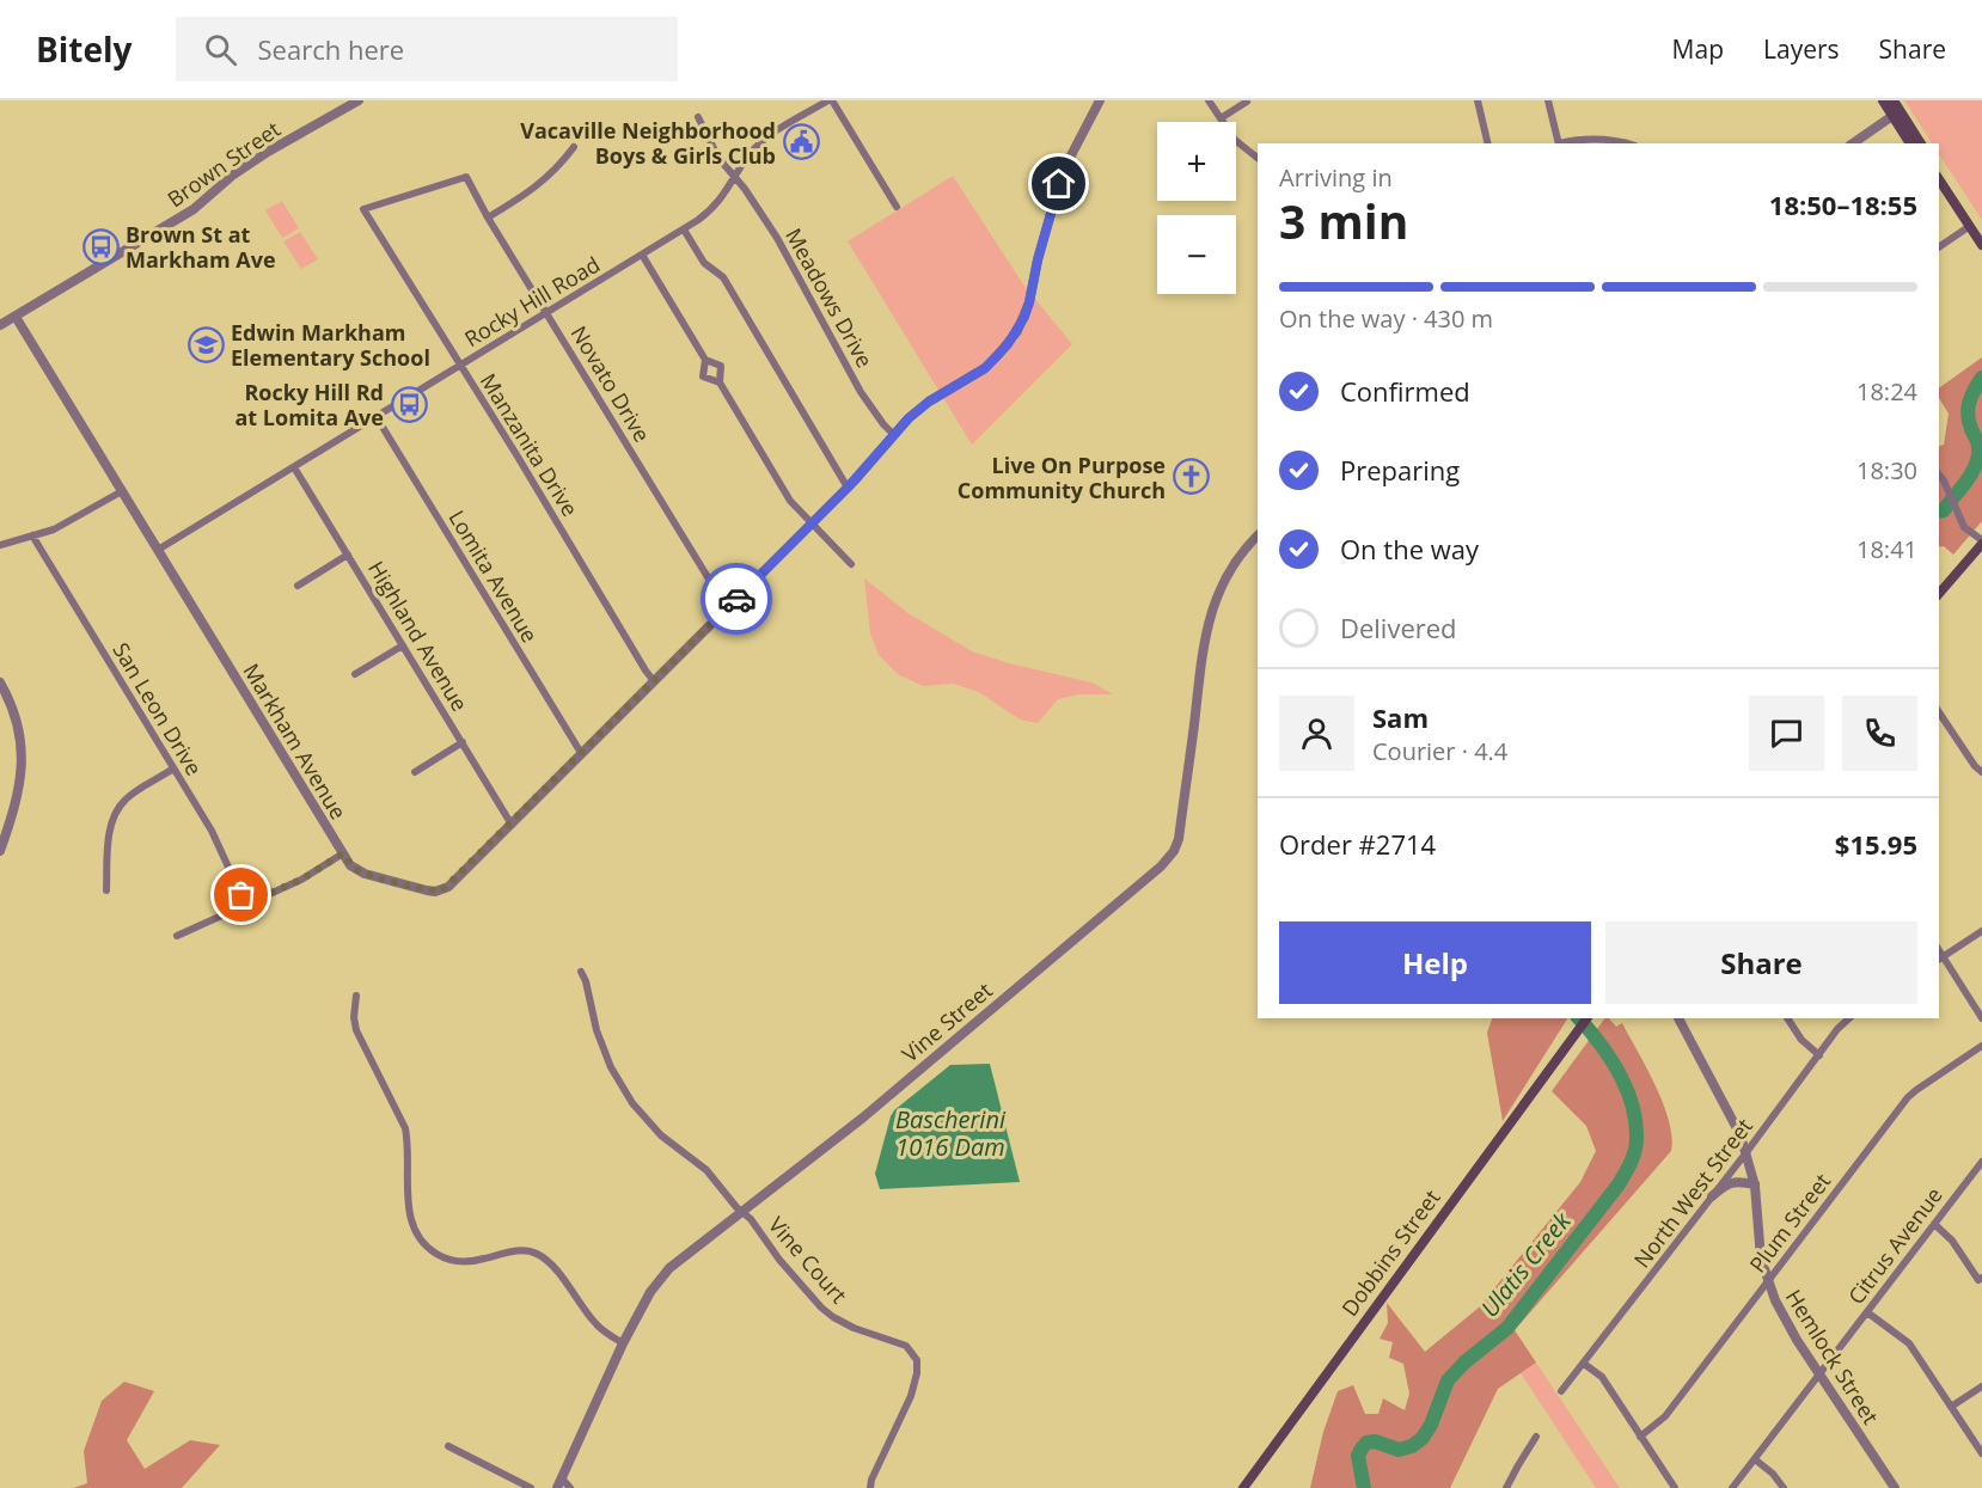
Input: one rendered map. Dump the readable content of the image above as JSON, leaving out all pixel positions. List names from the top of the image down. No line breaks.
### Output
{"streets":{"main road":["Dobbins Street"],"street":["Brown Street","Meadows Drive","Rocky Hill Road","Novato Drive","Manzanita Drive","Lomita Avenue","Highland Avenue","San Leon Drive","Markham Avenue","Vine Street","North West Street","Plum Street","Citrus Avenue","Vine Court","Hemlock Street"]},"crossings":[["Brown Street","Markham Avenue"],["Meadows Drive","Rocky Hill Road"],["Meadows Drive","Markham Avenue"],["Rocky Hill Road","Novato Drive"],["Rocky Hill Road","Manzanita Drive"],["Rocky Hill Road","Lomita Avenue"],["Rocky Hill Road","Highland Avenue"],["Rocky Hill Road","Markham Avenue"],["Novato Drive","Manzanita Drive"],["Novato Drive","Markham Avenue"],["Manzanita Drive","Markham Avenue"],["Lomita Avenue","Markham Avenue"],["Highland Avenue","Markham Avenue"],["Vine Street","Vine Court"],["North West Street","Hemlock Street"],["Plum Street","Hemlock Street"],["Citrus Avenue","Hemlock Street"]],"water":["Bascherini 1016 Dam","Ulatis Creek"],"places":{"public building":["Vacaville Neighborhood Boys & Girls Club"],"bus stop":["Brown St at Markham Ave","Rocky Hill Rd at Lomita Ave"],"school or university":["Edwin Markham Elementary School"],"church":["Live On Purpose Community Church"]},"page":{"header":"Bitely","search":"Search here","nav":["Map","Layers","Share"],"map_buttons":["+","−"],"heading":["3 min","Arriving in","18:50–18:55"],"panel":["Sam","Courier · 4.4","Order #2714","$15.95"],"bar":"On the way · 430 m","list":[["Confirmed","18:24"],["Preparing","18:30"],["On the way","18:41"],"Delivered"],"buttons":["Help","Share"]}}
